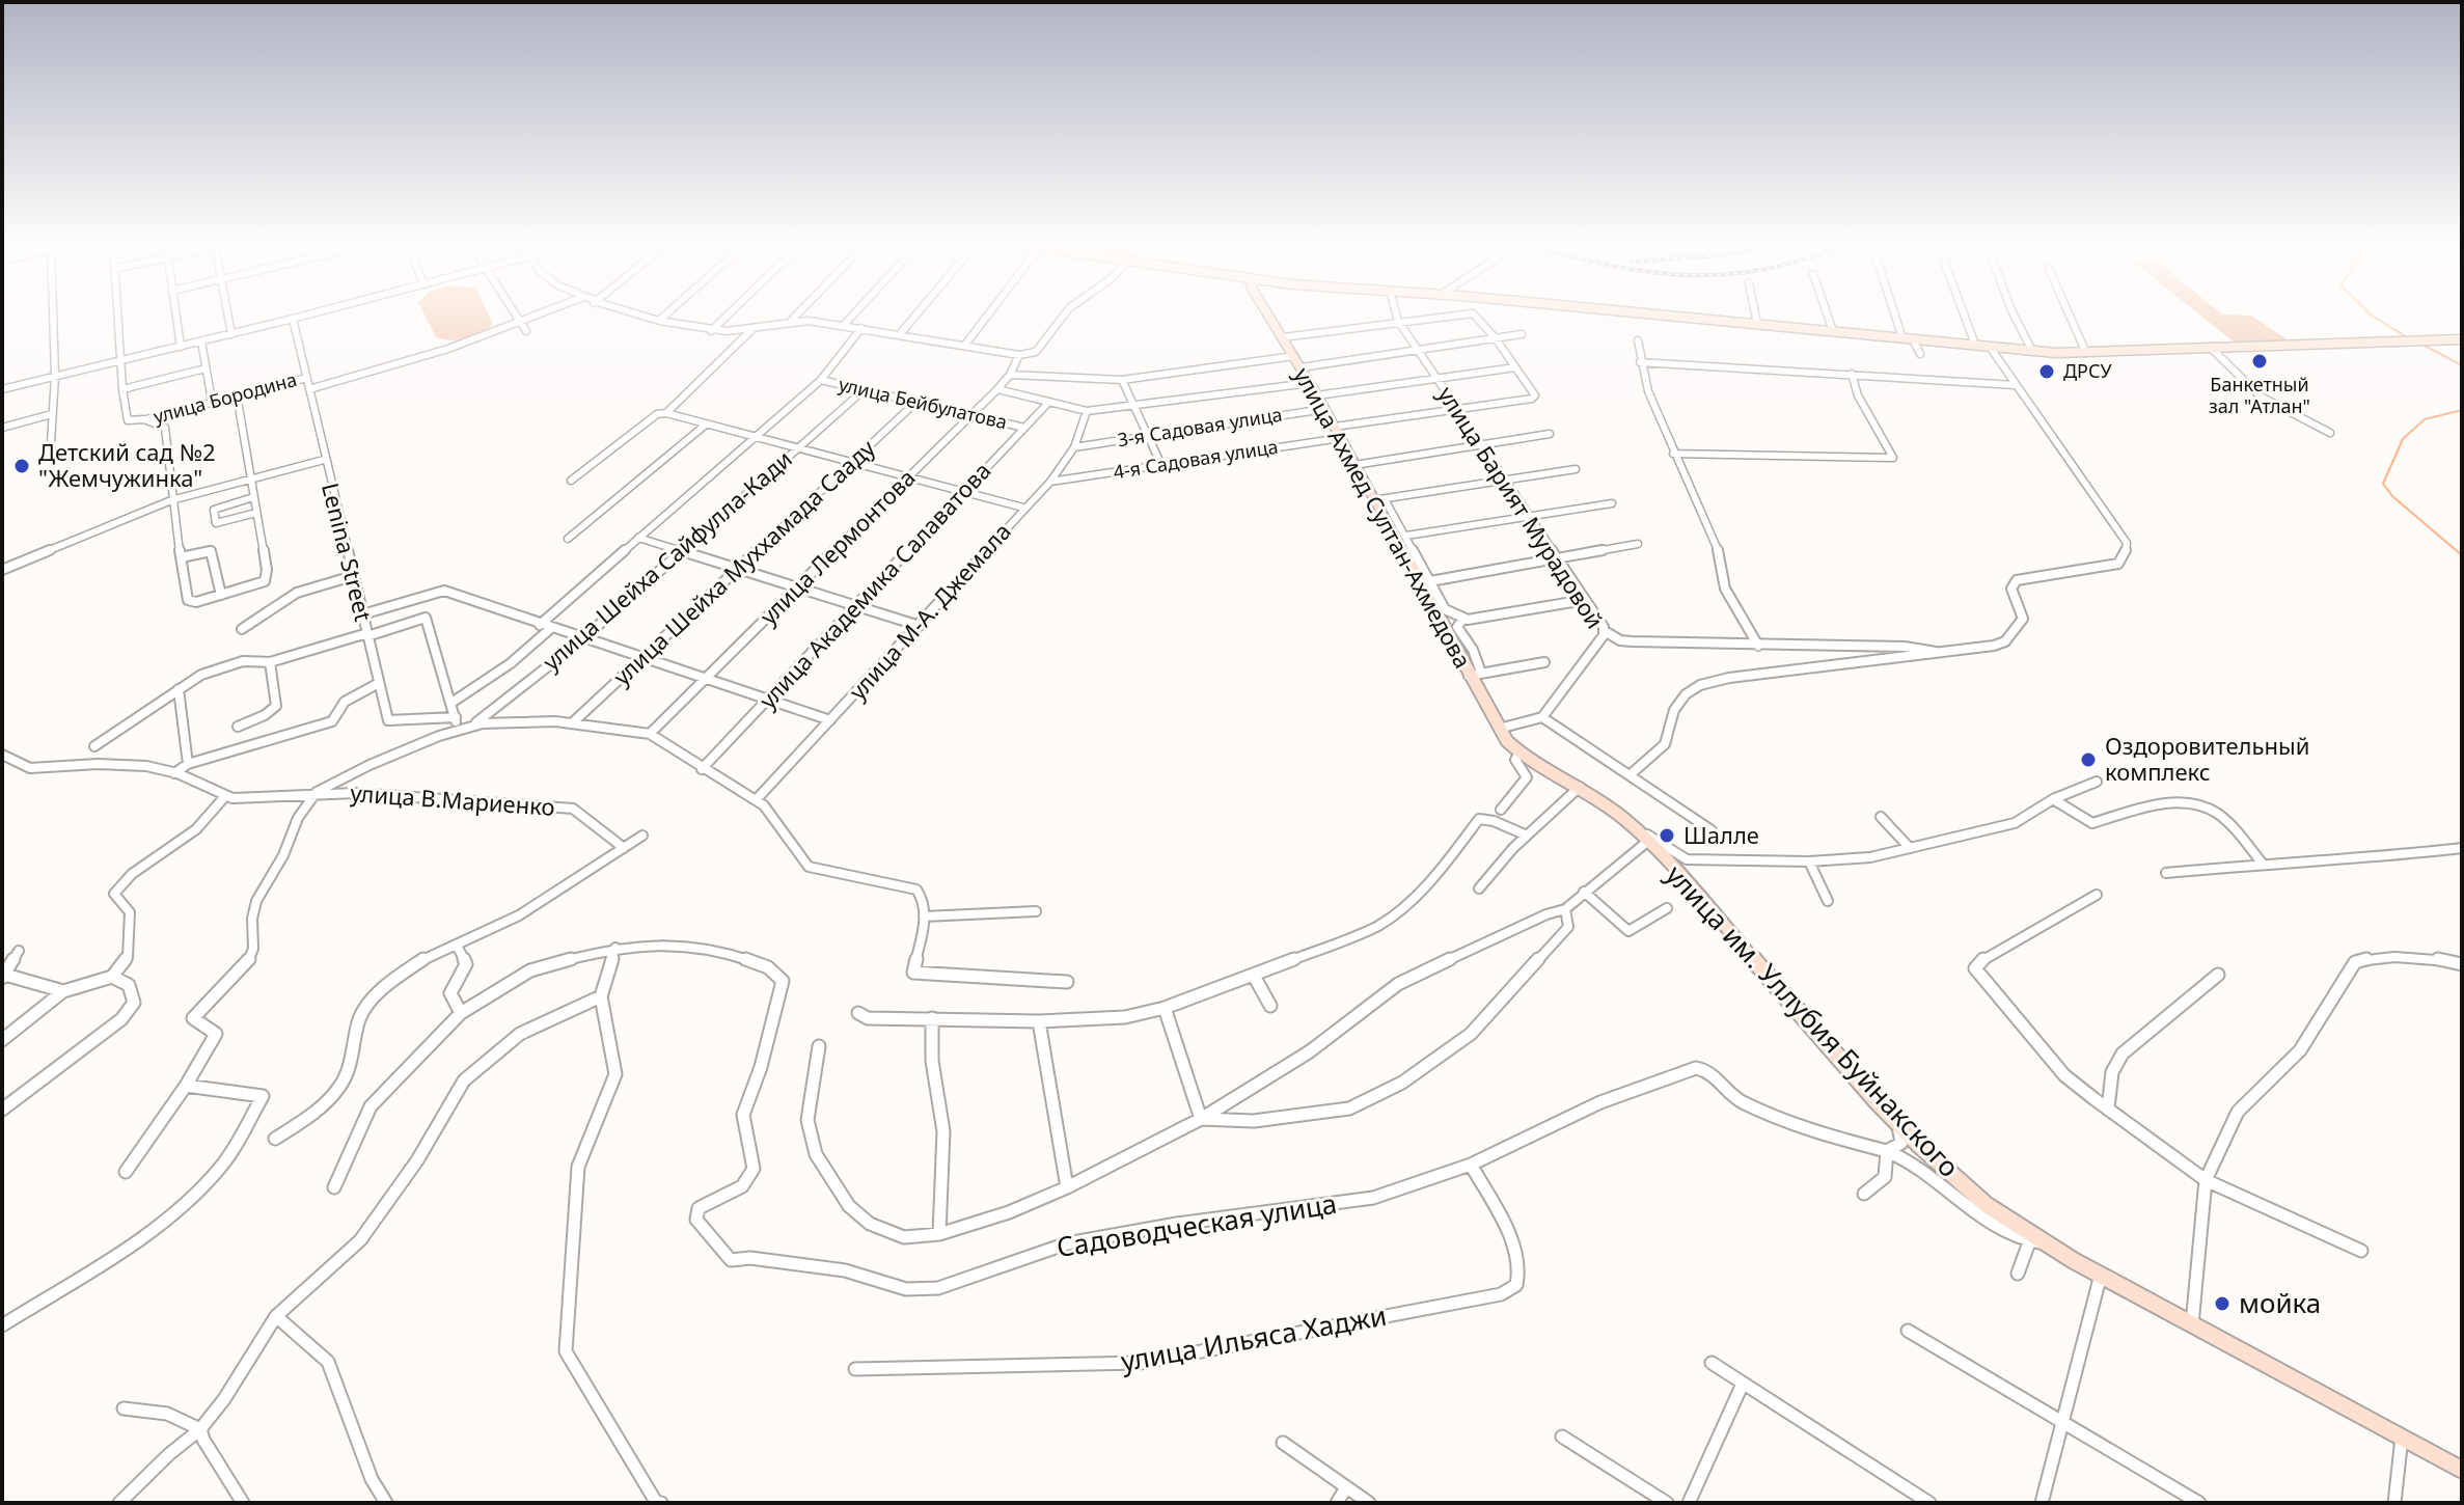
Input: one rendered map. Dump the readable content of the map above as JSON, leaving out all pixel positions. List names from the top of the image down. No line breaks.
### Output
{"streets":{"main road":["улица Ахмед Султан-Ахмедова","улица им. Уллубия Буйнакского"],"street":["улица Бородина","улица Бейбулатова","3-я Садовая улица","4-я Садовая улица","улица Барият Мурадовой","улица Лермонтова","Lenina Street","улица Шейха Сайфулла-Кади","улица Шейха Муххамада Сааду","улица Академика Салаватова","улица М-А. Джемала","улица В.Мариенко","Садоводческая улица","улица Ильяса Хаджи"]},"crossings":[["улица Бородина","Lenina Street"],["улица Бейбулатова","улица Лермонтова"],["улица Бейбулатова","улица Шейха Сайфулла-Кади"],["улица Бейбулатова","улица Шейха Муххамада Сааду"],["улица Бейбулатова","улица Академика Салаватова"],["3-я Садовая улица","улица Ахмед Султан-Ахмедова"],["3-я Садовая улица","улица М-А. Джемала"],["4-я Садовая улица","улица Ахмед Султан-Ахмедова"],["4-я Садовая улица","улица М-А. Джемала"],["улица Ахмед Султан-Ахмедова","улица им. Уллубия Буйнакского"],["улица им. Уллубия Буйнакского","Садоводческая улица"],["Садоводческая улица","улица Ильяса Хаджи"]],"places":["Банкетный зал \"Атлан\"","ДРСУ","Детский сад №2 \"Жемчужинка\"","Оздоровительный комплекс","Шалле","мойка"]}
